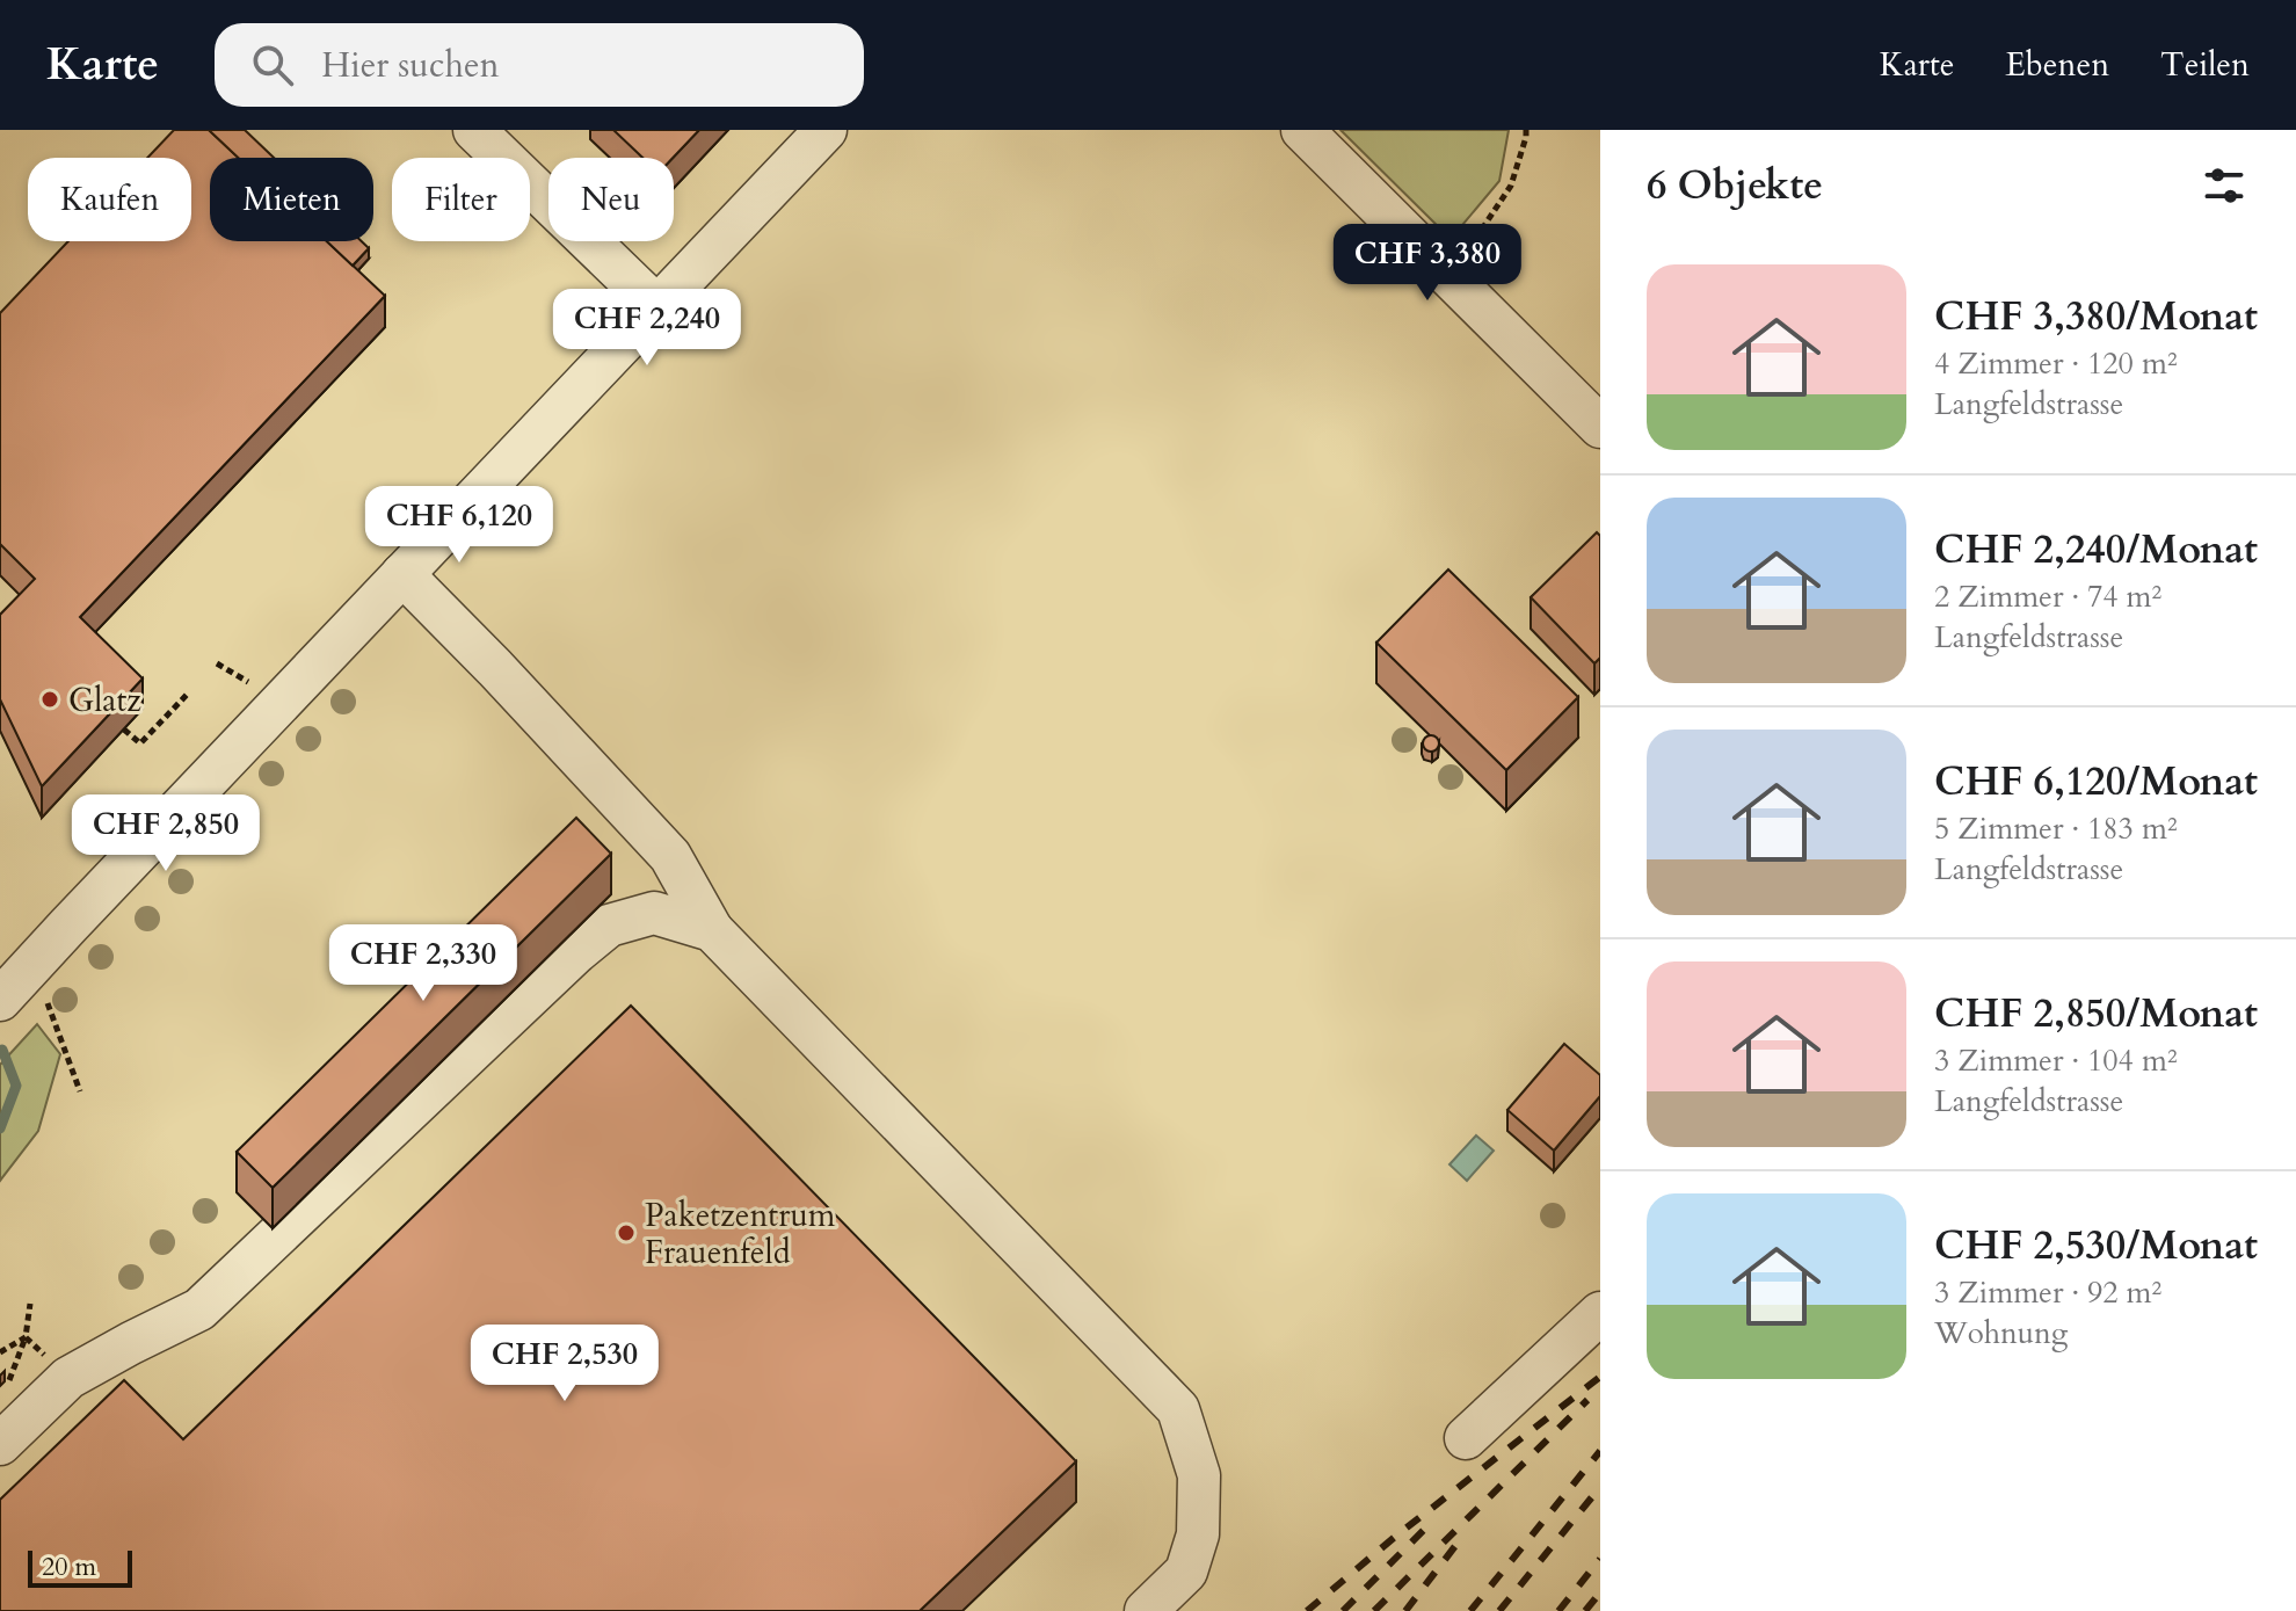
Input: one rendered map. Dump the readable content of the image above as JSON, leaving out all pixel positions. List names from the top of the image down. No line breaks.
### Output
{"places":["Glatz","Paketzentrum Frauenfeld"],"scale_bar":"20 m","page":{"header":"Karte","search":"Hier suchen","nav":["Karte","Ebenen","Teilen"],"heading":"6 Objekte","chip":["Kaufen","Mieten","Filter","Neu"],"price":["CHF 3,380","CHF 2,240","CHF 6,120","CHF 2,850","CHF 2,330","CHF 2,530"],"list":[{"name":"CHF 3,380/Monat","note":"4 Zimmer · 120 m² · Langfeldstrasse"},{"name":"CHF 2,240/Monat","note":"2 Zimmer · 74 m² · Langfeldstrasse"},{"name":"CHF 6,120/Monat","note":"5 Zimmer · 183 m² · Langfeldstrasse"},{"name":"CHF 2,850/Monat","note":"3 Zimmer · 104 m² · Langfeldstrasse"},{"name":"CHF 2,530/Monat","note":"3 Zimmer · 92 m² · Wohnung"}],"scale":"20 m"}}
